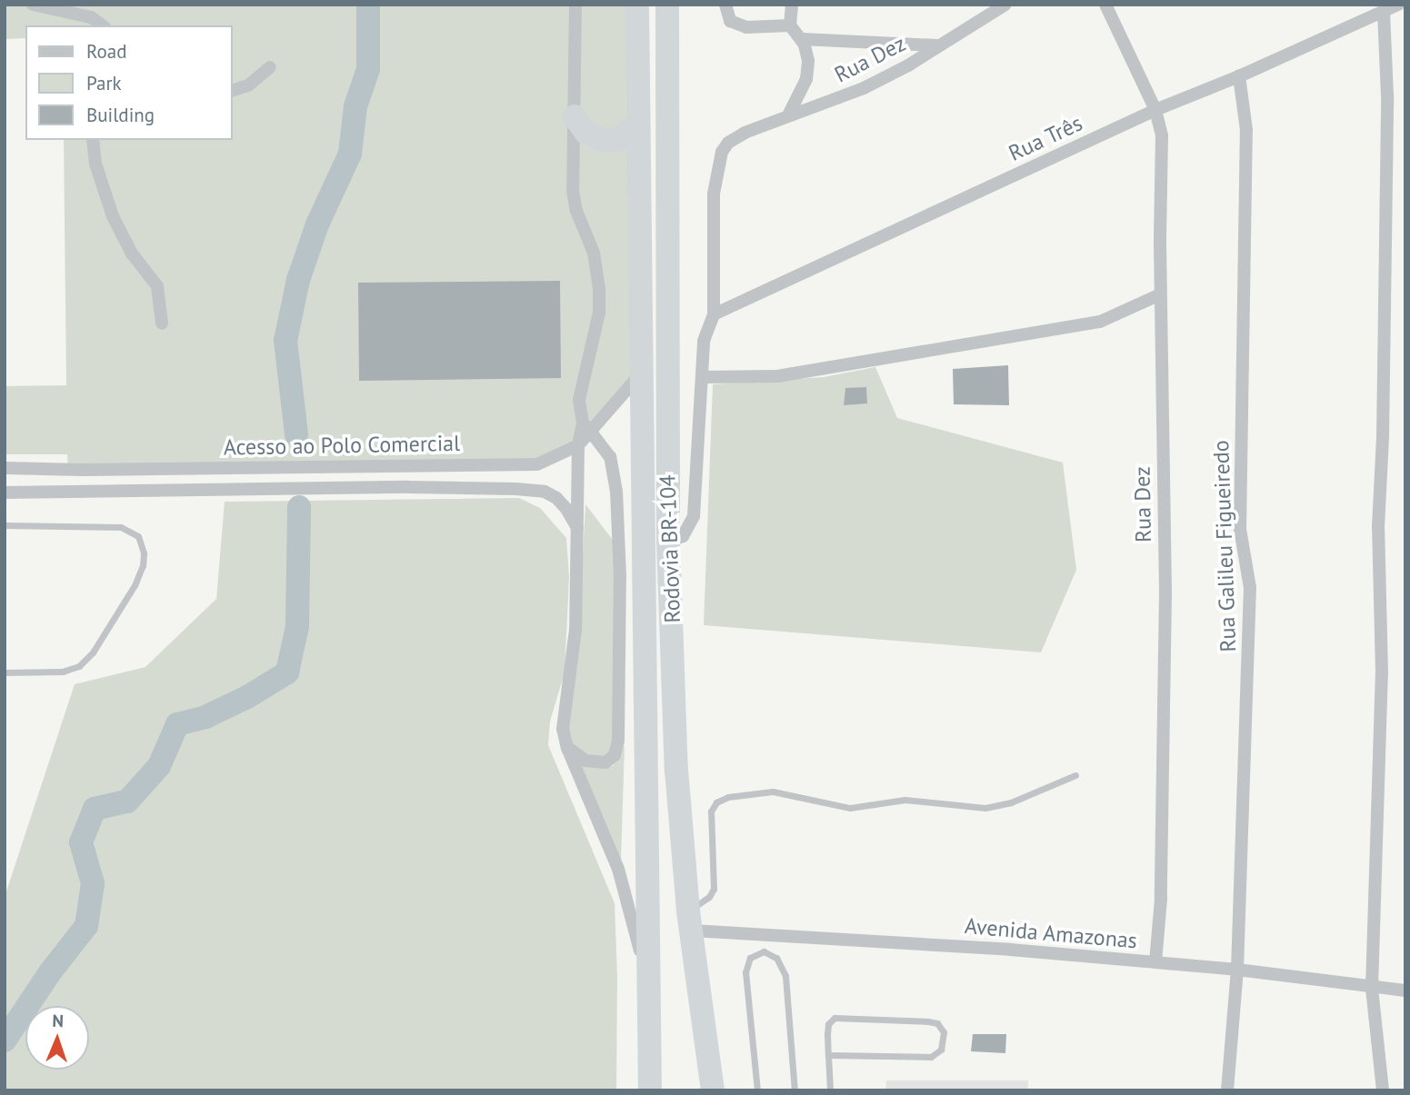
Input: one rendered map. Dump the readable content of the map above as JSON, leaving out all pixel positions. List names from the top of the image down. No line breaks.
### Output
{"streets":{"highway":["Rodovia BR-104"],"street":["Rua Dez","Rua Três","Acesso ao Polo Comercial","Rua Galileu Figueiredo","Avenida Amazonas"]},"crossings":[["Rua Dez","Rua Três"],["Rua Dez","Rodovia BR-104"],["Rua Dez","Avenida Amazonas"],["Rua Três","Rua Galileu Figueiredo"],["Acesso ao Polo Comercial","Rodovia BR-104"],["Rua Galileu Figueiredo","Avenida Amazonas"],["Rodovia BR-104","Avenida Amazonas"]],"legend":["Road","Park","Building"],"north":"top"}
